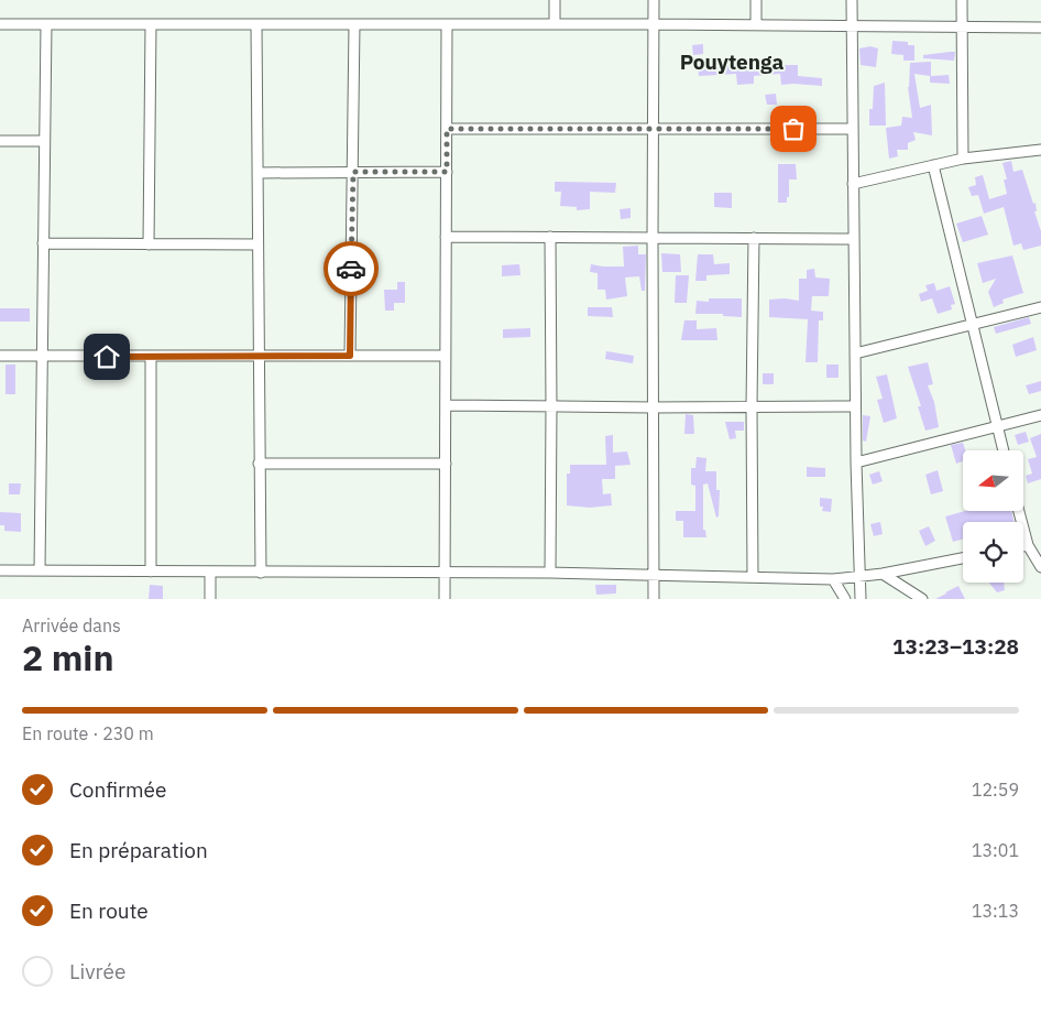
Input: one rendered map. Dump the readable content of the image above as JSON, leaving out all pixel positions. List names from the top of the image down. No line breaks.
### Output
{"districts":["Pouytenga"],"north":"left","page":{"heading":["2 min","Arrivée dans","13:23–13:28"],"bar":"En route · 230 m","list":[["Confirmée","12:59"],["En préparation","13:01"],["En route","13:13"],"Livrée"]}}
